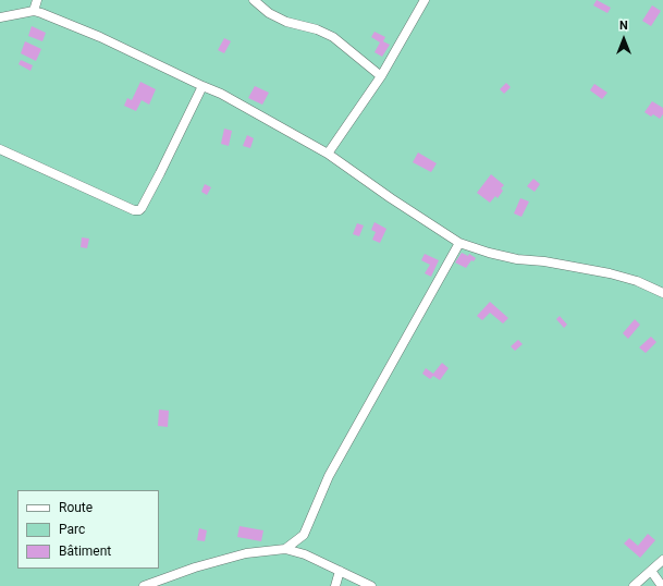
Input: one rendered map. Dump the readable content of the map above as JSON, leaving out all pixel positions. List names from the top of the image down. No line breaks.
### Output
{"legend":["Route","Parc","Bâtiment"],"north":"top"}
